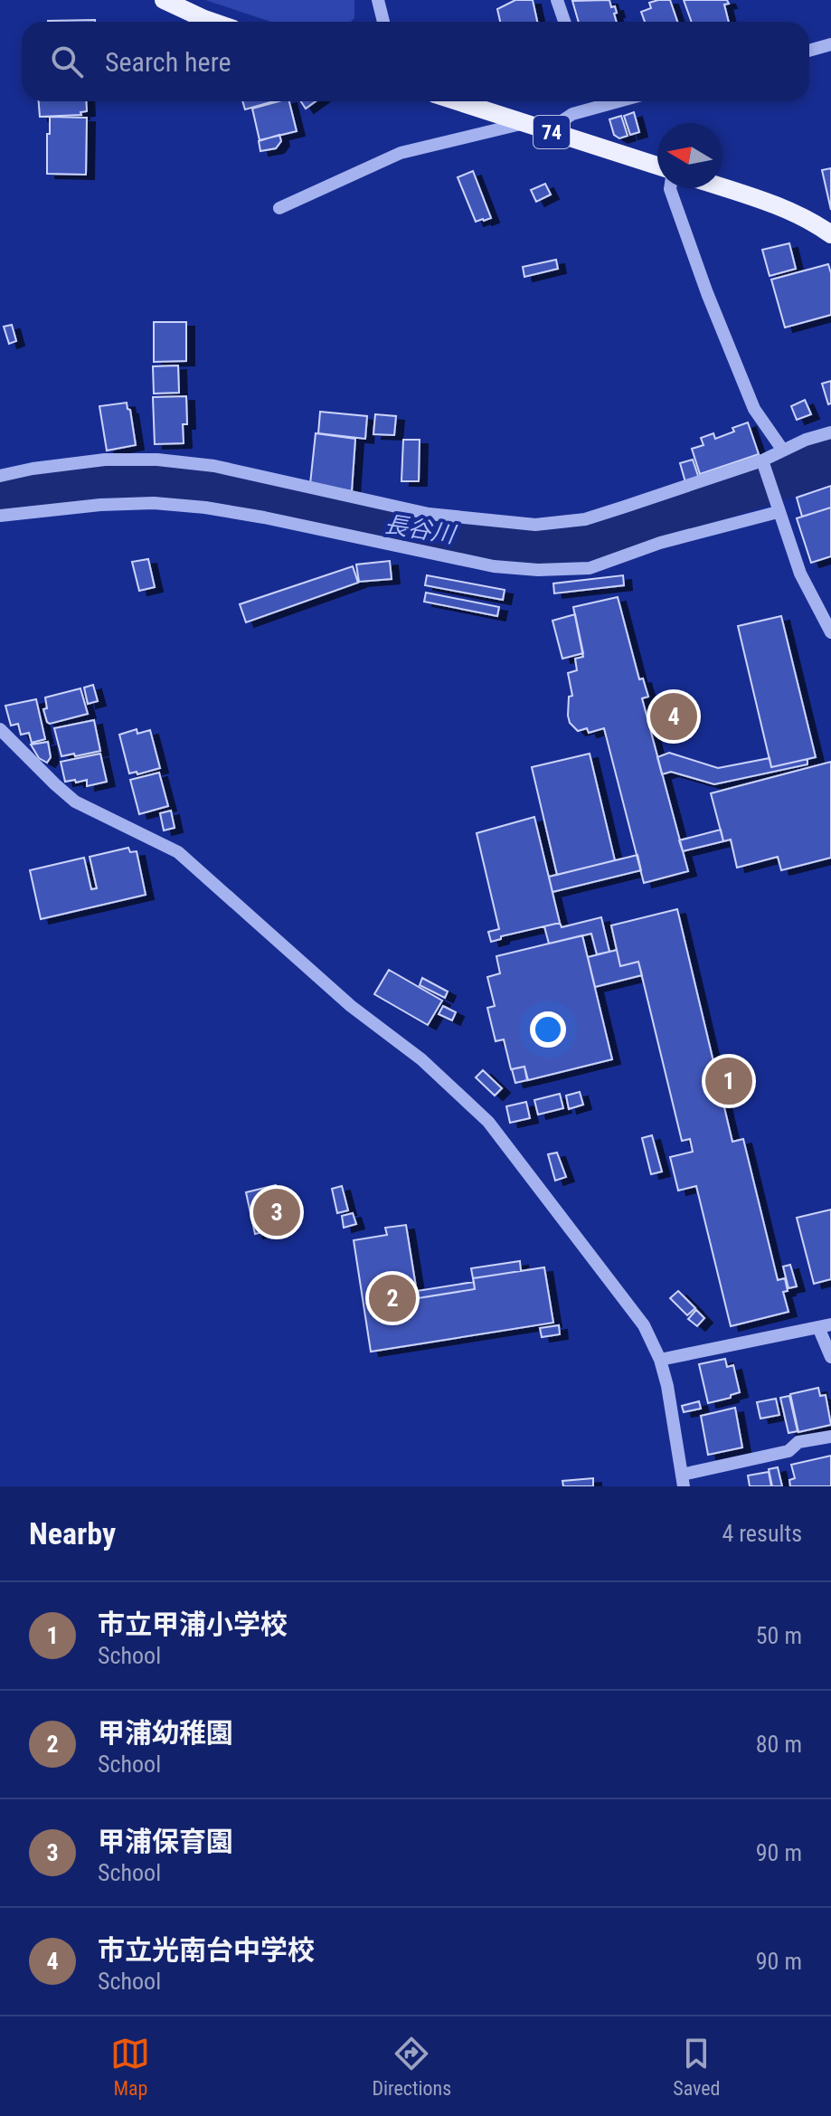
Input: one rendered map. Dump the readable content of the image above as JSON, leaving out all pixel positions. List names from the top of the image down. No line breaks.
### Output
{"streets":{"main road":["74"]},"water":["長谷川"],"north":"left","page":{"search":"Search here","pins":["4","1","3","2"],"heading":["Nearby","4 results"],"list":[{"mark":"1","name":"市立甲浦小学校","note":"School","value":"50 m"},{"mark":"2","name":"甲浦幼稚園","note":"School","value":"80 m"},{"mark":"3","name":"甲浦保育園","note":"School","value":"90 m"},{"mark":"4","name":"市立光南台中学校","note":"School","value":"90 m"}],"nav":["Map","Directions","Saved"]}}
